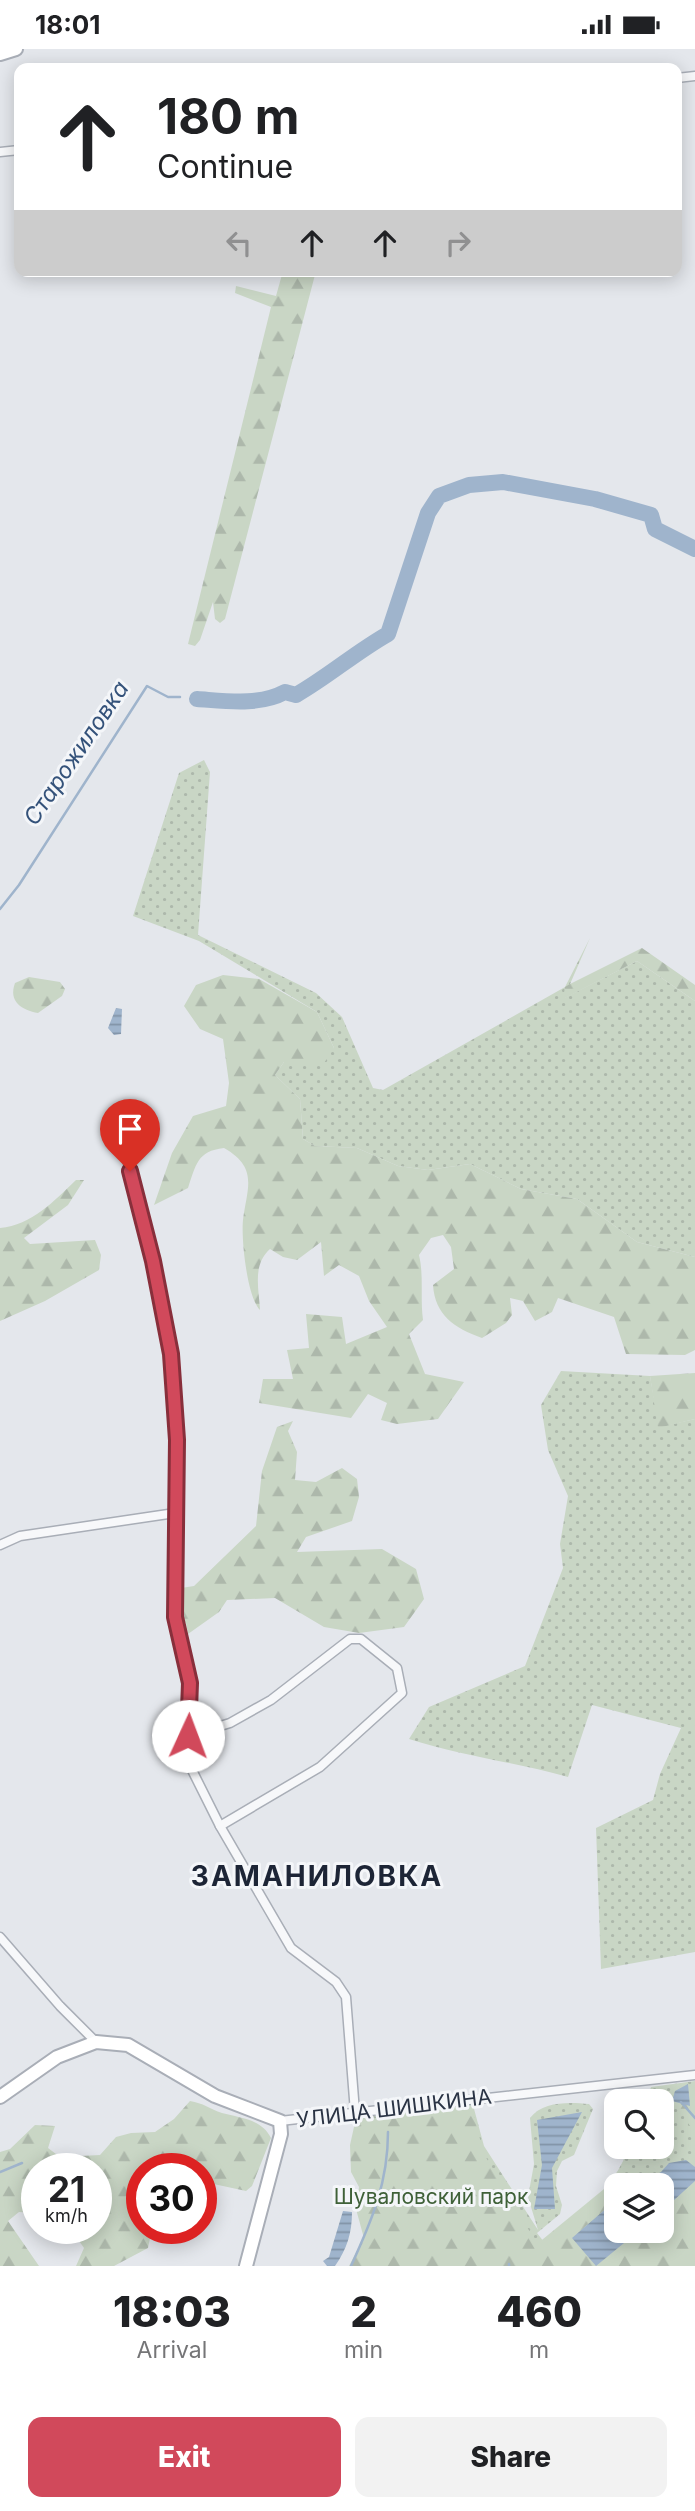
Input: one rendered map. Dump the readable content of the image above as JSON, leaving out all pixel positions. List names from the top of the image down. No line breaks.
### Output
{"streets":{"street":["УЛИЦА ШИШКИНА"]},"districts":["ЗАМАНИЛОВКА"],"water":["Старожиловка"],"parks":["Шуваловский парк"],"page":{"status":"18:01","turn":["180 m","Continue"],"speed":"21 km/h","limit":"30","eta":["18:03","Arrival","2","min","460","m"],"buttons":["Exit","Share"]}}
